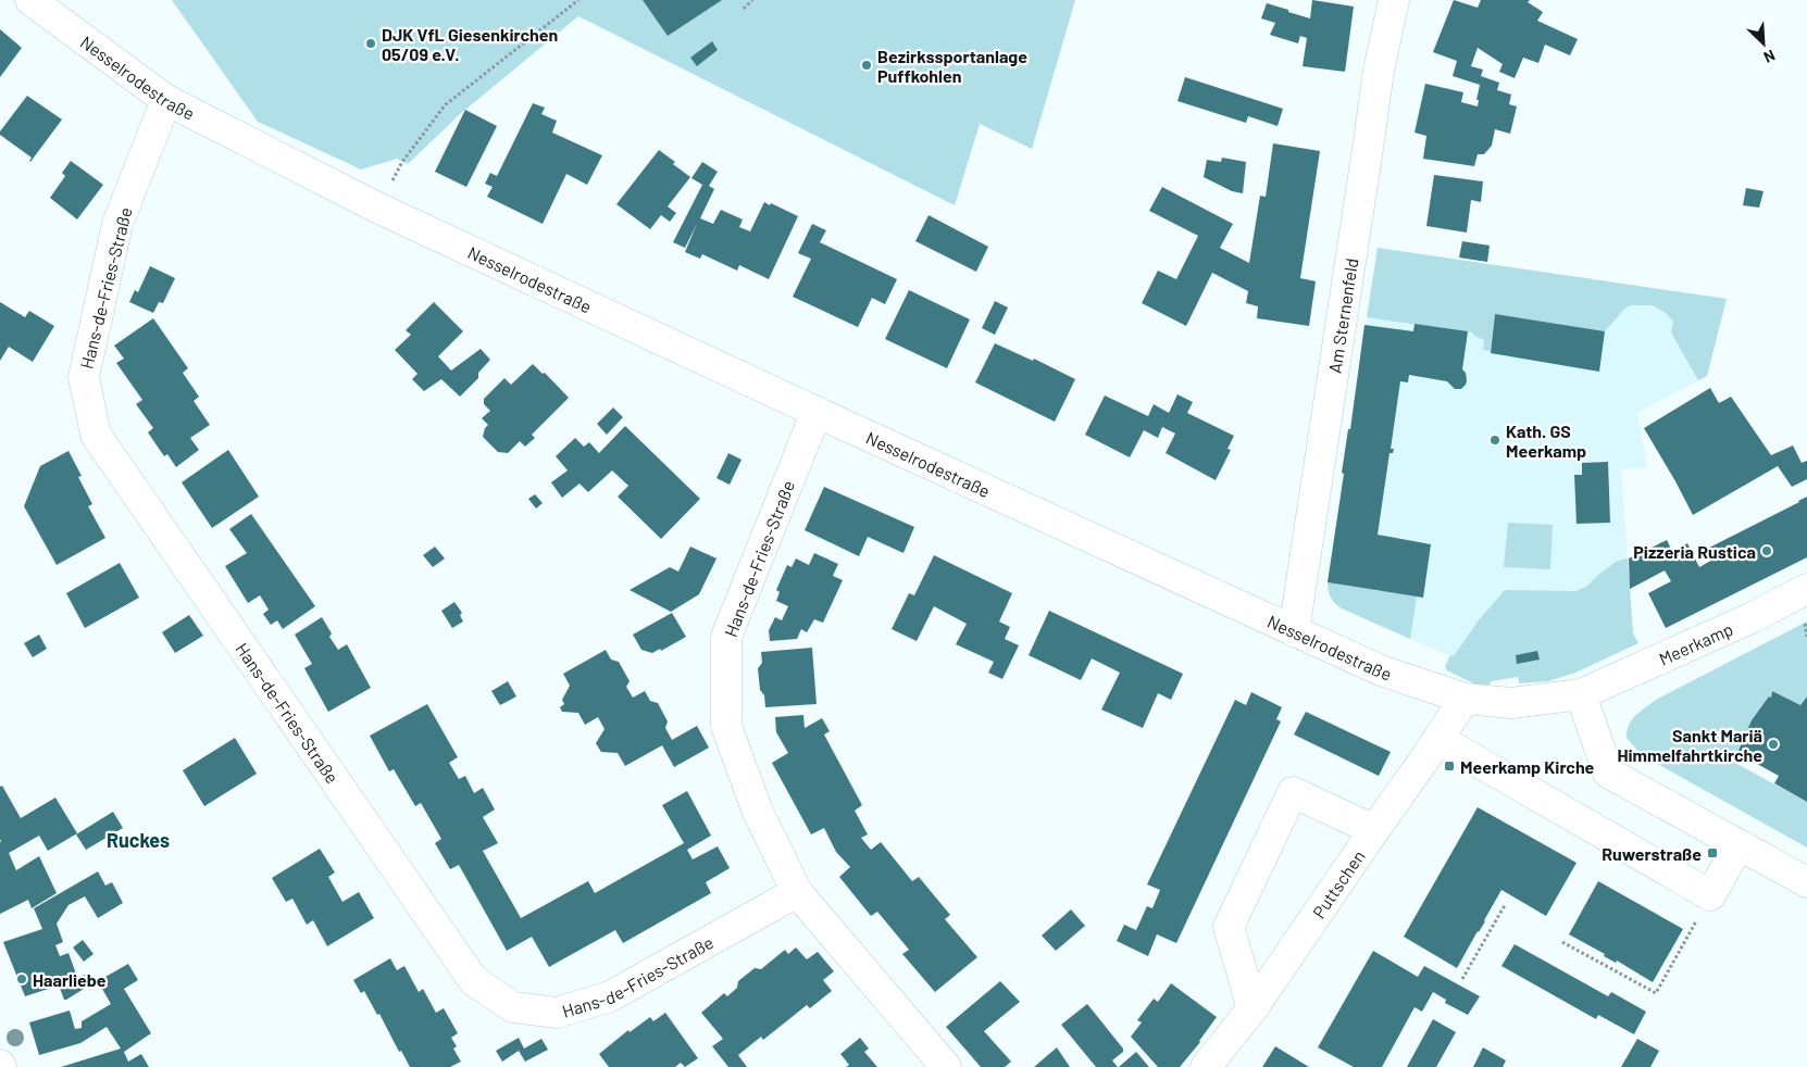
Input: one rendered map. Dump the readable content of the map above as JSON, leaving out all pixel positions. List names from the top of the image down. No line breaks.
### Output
{"streets":{"street":["Nesselrodestraße","Hans-de-Fries-Straße","Am Sternenfeld","Meerkamp","Puttschen"]},"crossings":[["Nesselrodestraße","Hans-de-Fries-Straße"],["Nesselrodestraße","Am Sternenfeld"],["Nesselrodestraße","Meerkamp"],["Nesselrodestraße","Puttschen"]],"districts":["Ruckes"],"places":{"other":["DJK VfL Giesenkirchen 05/09 e.V.","Bezirkssportanlage Puffkohlen","Kath. GS Meerkamp","Pizzeria Rustica","Sankt Mariä Himmelfahrtkirche","Haarliebe"],"transit":["Meerkamp Kirche","Ruwerstraße"]},"north":"bottom right"}
